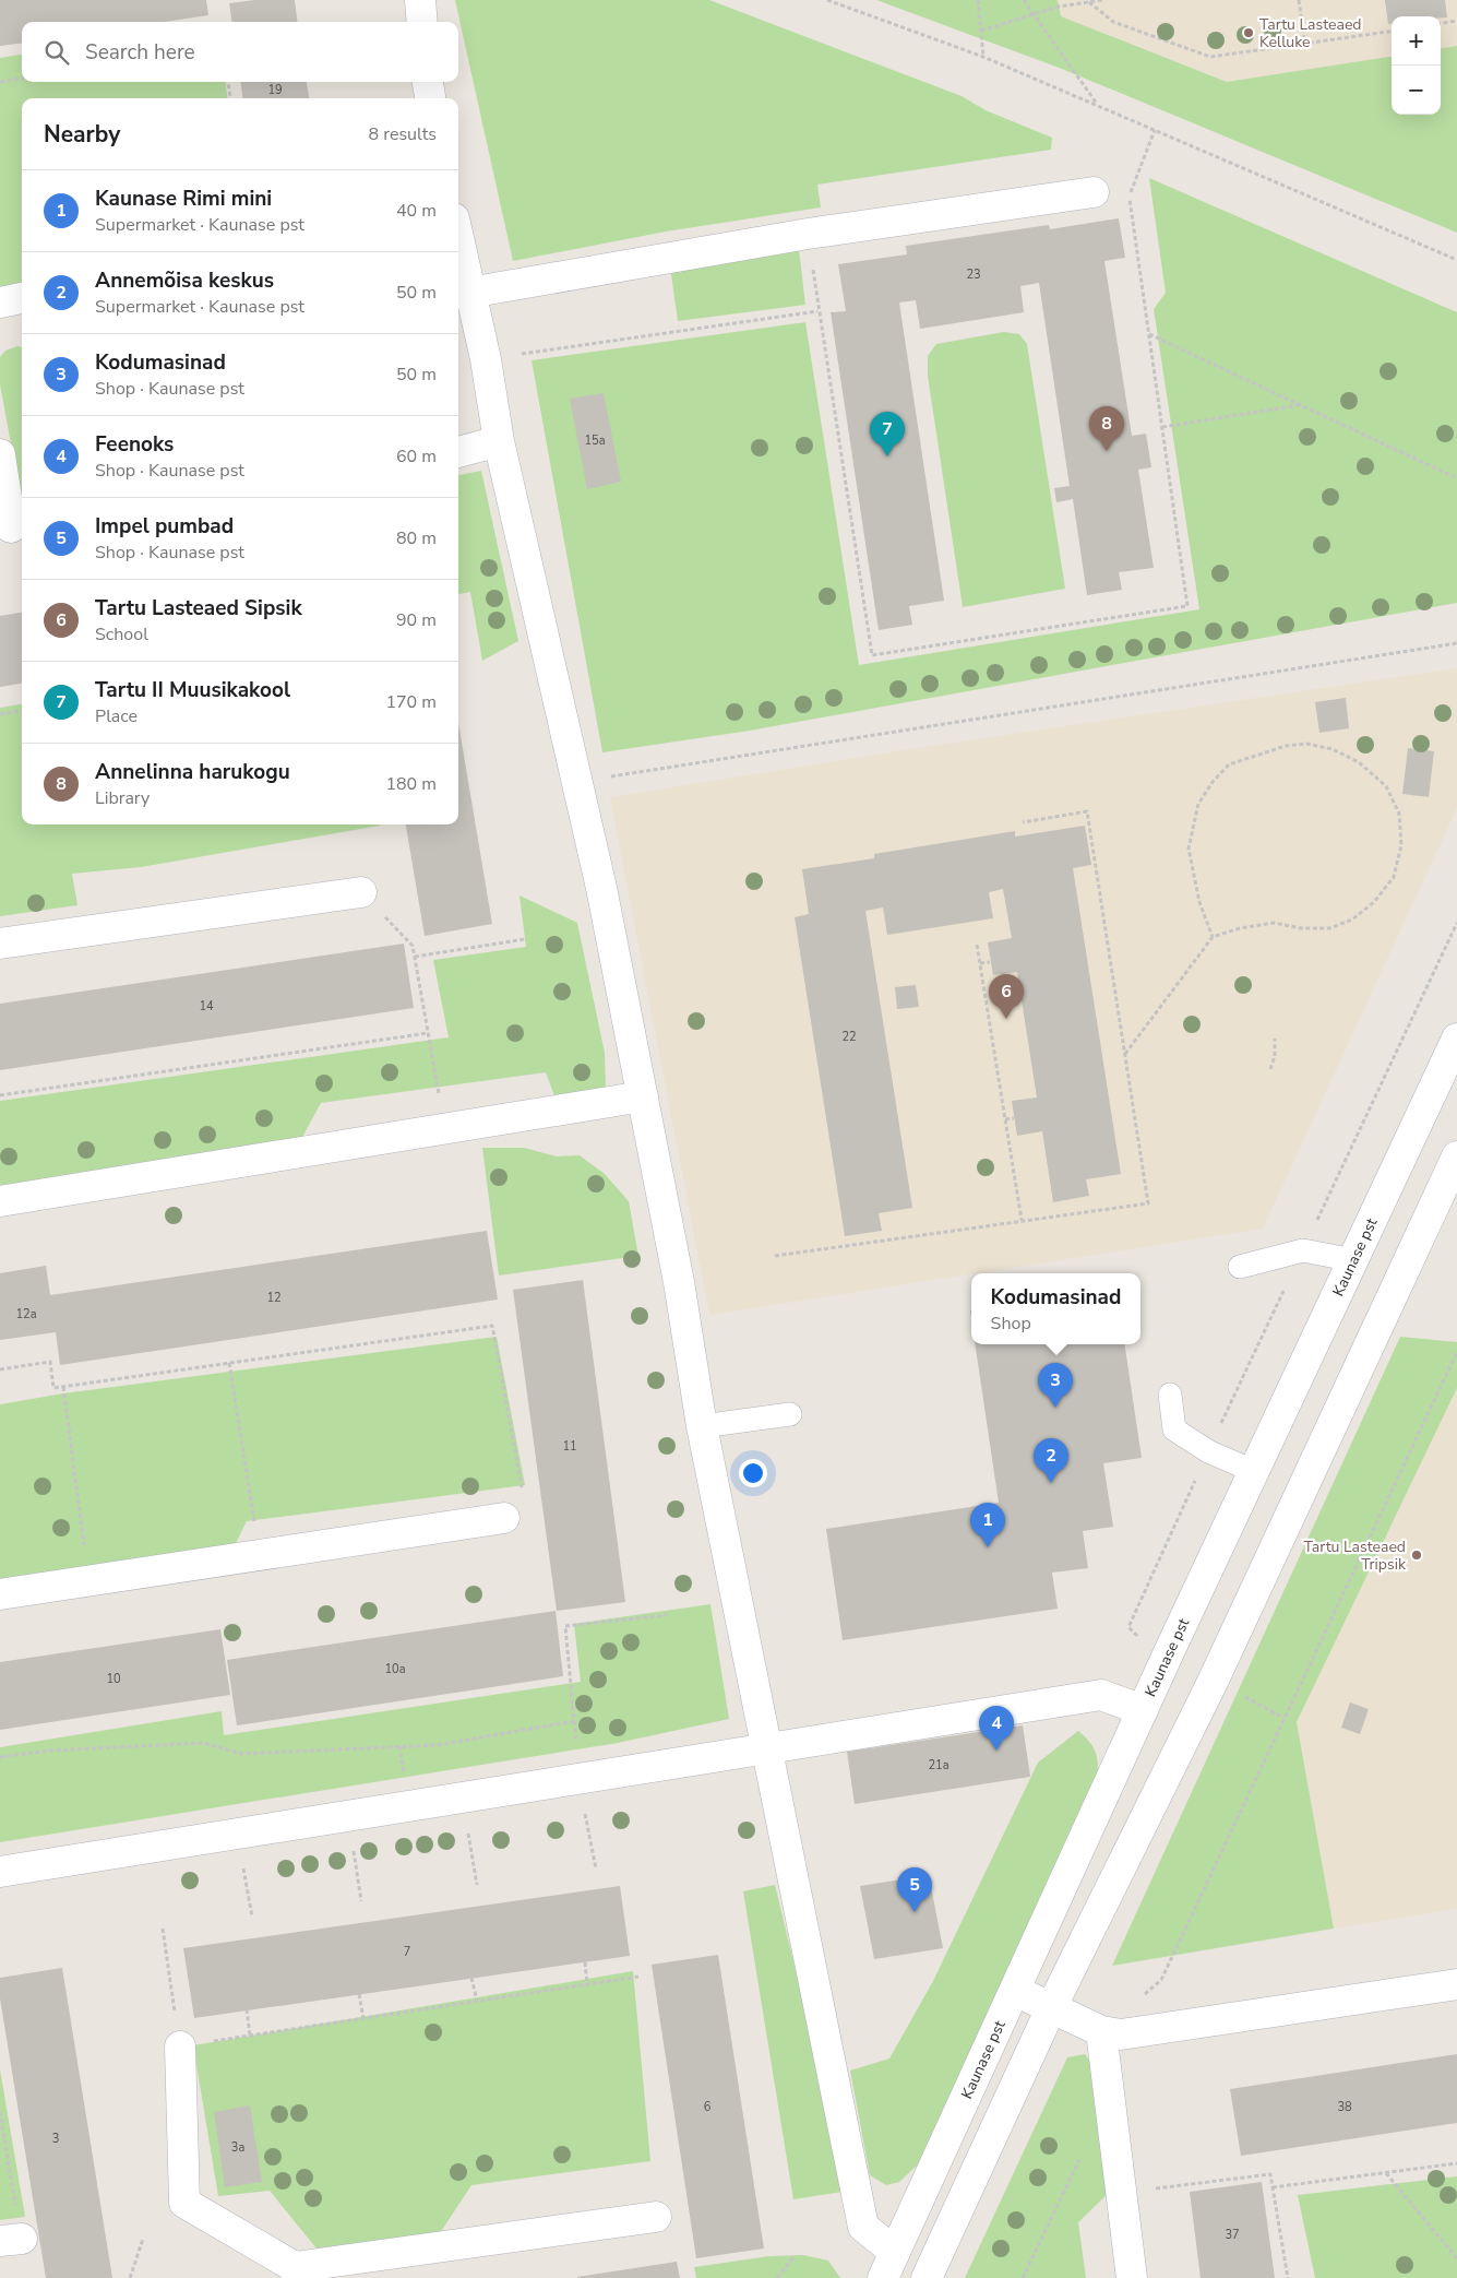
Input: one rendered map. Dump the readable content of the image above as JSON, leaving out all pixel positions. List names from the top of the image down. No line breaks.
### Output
{"streets":{"street":["Kaunase pst"]},"places":["Tartu Lasteaed Kelluke","Tartu Lasteaed Tripsik"],"house_numbers":["19","23","15a","14","22","12","12a","11","10a","10","21a","7","6","38","3","3a","37"],"page":{"map_buttons":["+","−"],"search":"Search here","heading":["Nearby","8 results"],"list":[{"mark":"1","name":"Kaunase Rimi mini","note":"Supermarket · Kaunase pst","value":"40 m"},{"mark":"2","name":"Annemõisa keskus","note":"Supermarket · Kaunase pst","value":"50 m"},{"mark":"3","name":"Kodumasinad","note":"Shop · Kaunase pst","value":"50 m"},{"mark":"4","name":"Feenoks","note":"Shop · Kaunase pst","value":"60 m"},{"mark":"5","name":"Impel pumbad","note":"Shop · Kaunase pst","value":"80 m"},{"mark":"6","name":"Tartu Lasteaed Sipsik","note":"School","value":"90 m"},{"mark":"7","name":"Tartu II Muusikakool","note":"Place","value":"170 m"},{"mark":"8","name":"Annelinna harukogu","note":"Library","value":"180 m"}],"pins":["8","7","6","3","2","1","4","5"],"popup":["Kodumasinad","Shop"]}}
